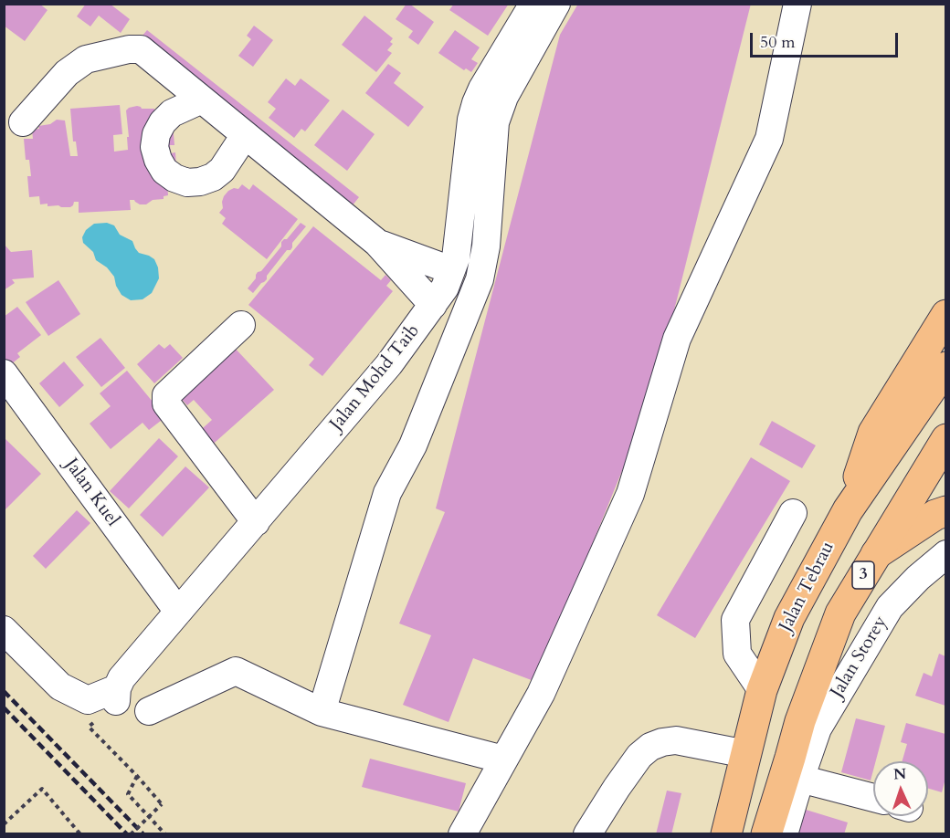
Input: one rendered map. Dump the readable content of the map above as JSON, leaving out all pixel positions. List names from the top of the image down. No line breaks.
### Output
{"streets":{"main road":["3","Jalan Tebrau"],"street":["Jalan Mohd Taib","Jalan Kuel","Jalan Storey"]},"crossings":[["Jalan Mohd Taib","Jalan Kuel"]],"scale_bar":"50 m","north":"top"}
